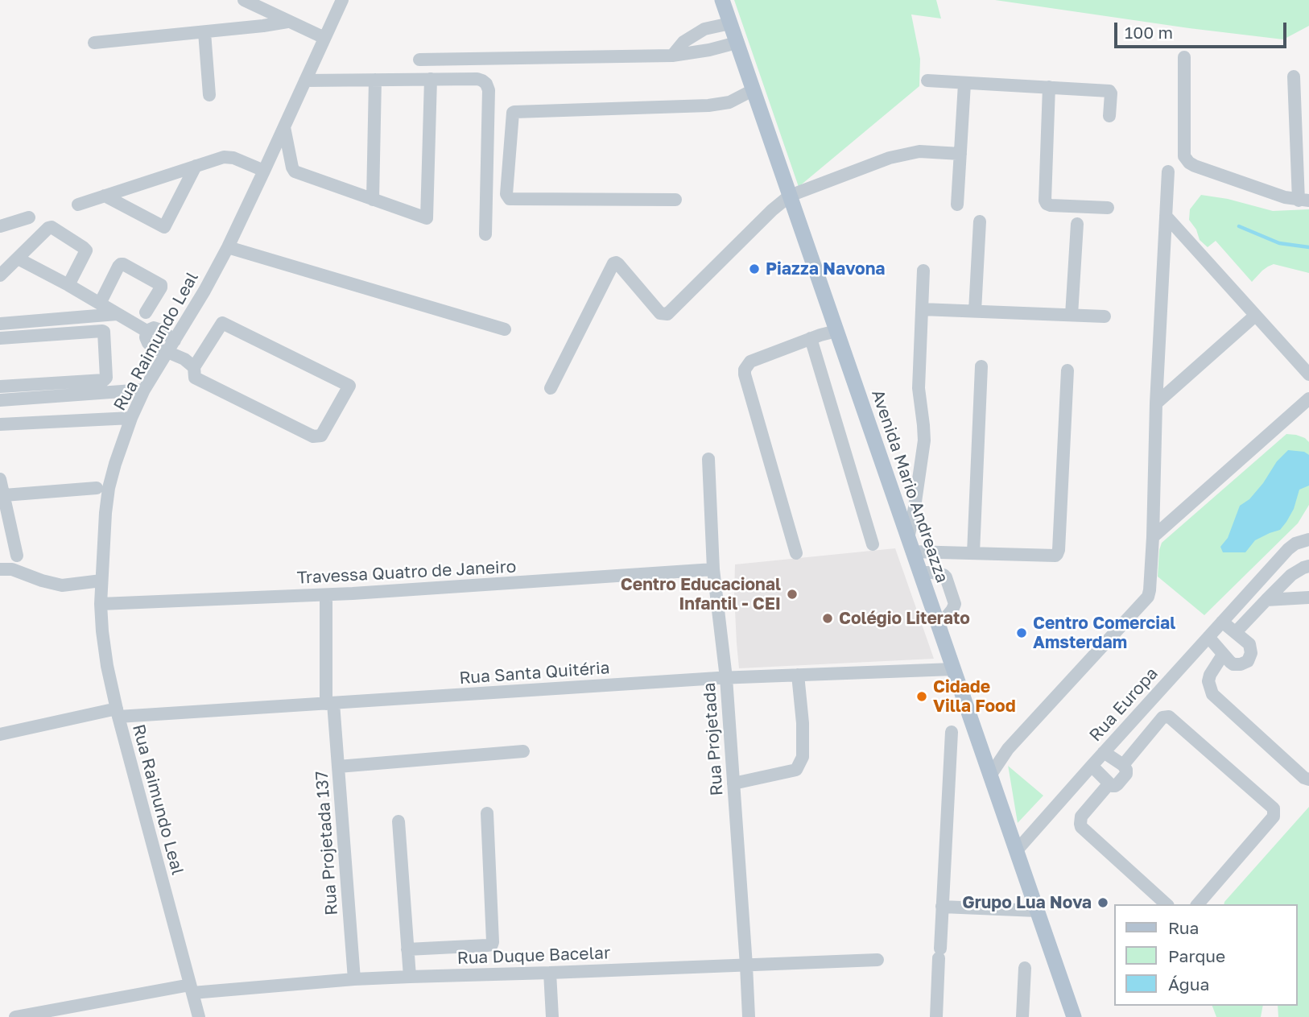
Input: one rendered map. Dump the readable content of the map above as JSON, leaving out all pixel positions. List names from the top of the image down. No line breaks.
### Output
{"streets":{"main road":["Avenida Mario Andreazza"],"street":["Rua Raimundo Leal","Travessa Quatro de Janeiro","Rua Santa Quitéria","Rua Europa","Rua Projetada","Rua Projetada 137","Rua Duque Bacelar"]},"crossings":[["Rua Raimundo Leal","Travessa Quatro de Janeiro"],["Rua Raimundo Leal","Rua Santa Quitéria"],["Rua Raimundo Leal","Rua Duque Bacelar"],["Avenida Mario Andreazza","Rua Santa Quitéria"],["Avenida Mario Andreazza","Rua Europa"],["Travessa Quatro de Janeiro","Rua Projetada"],["Travessa Quatro de Janeiro","Rua Projetada 137"],["Rua Santa Quitéria","Rua Projetada"],["Rua Santa Quitéria","Rua Projetada 137"],["Rua Projetada","Rua Duque Bacelar"],["Rua Projetada 137","Rua Duque Bacelar"]],"places":["Piazza Navona","Centro Educacional Infantil - CEI","Colégio Literato","Centro Comercial Amsterdam","Cidade Villa Food","Grupo Lua Nova"],"legend":["Rua","Parque","Água"],"scale_bar":"100 m"}
